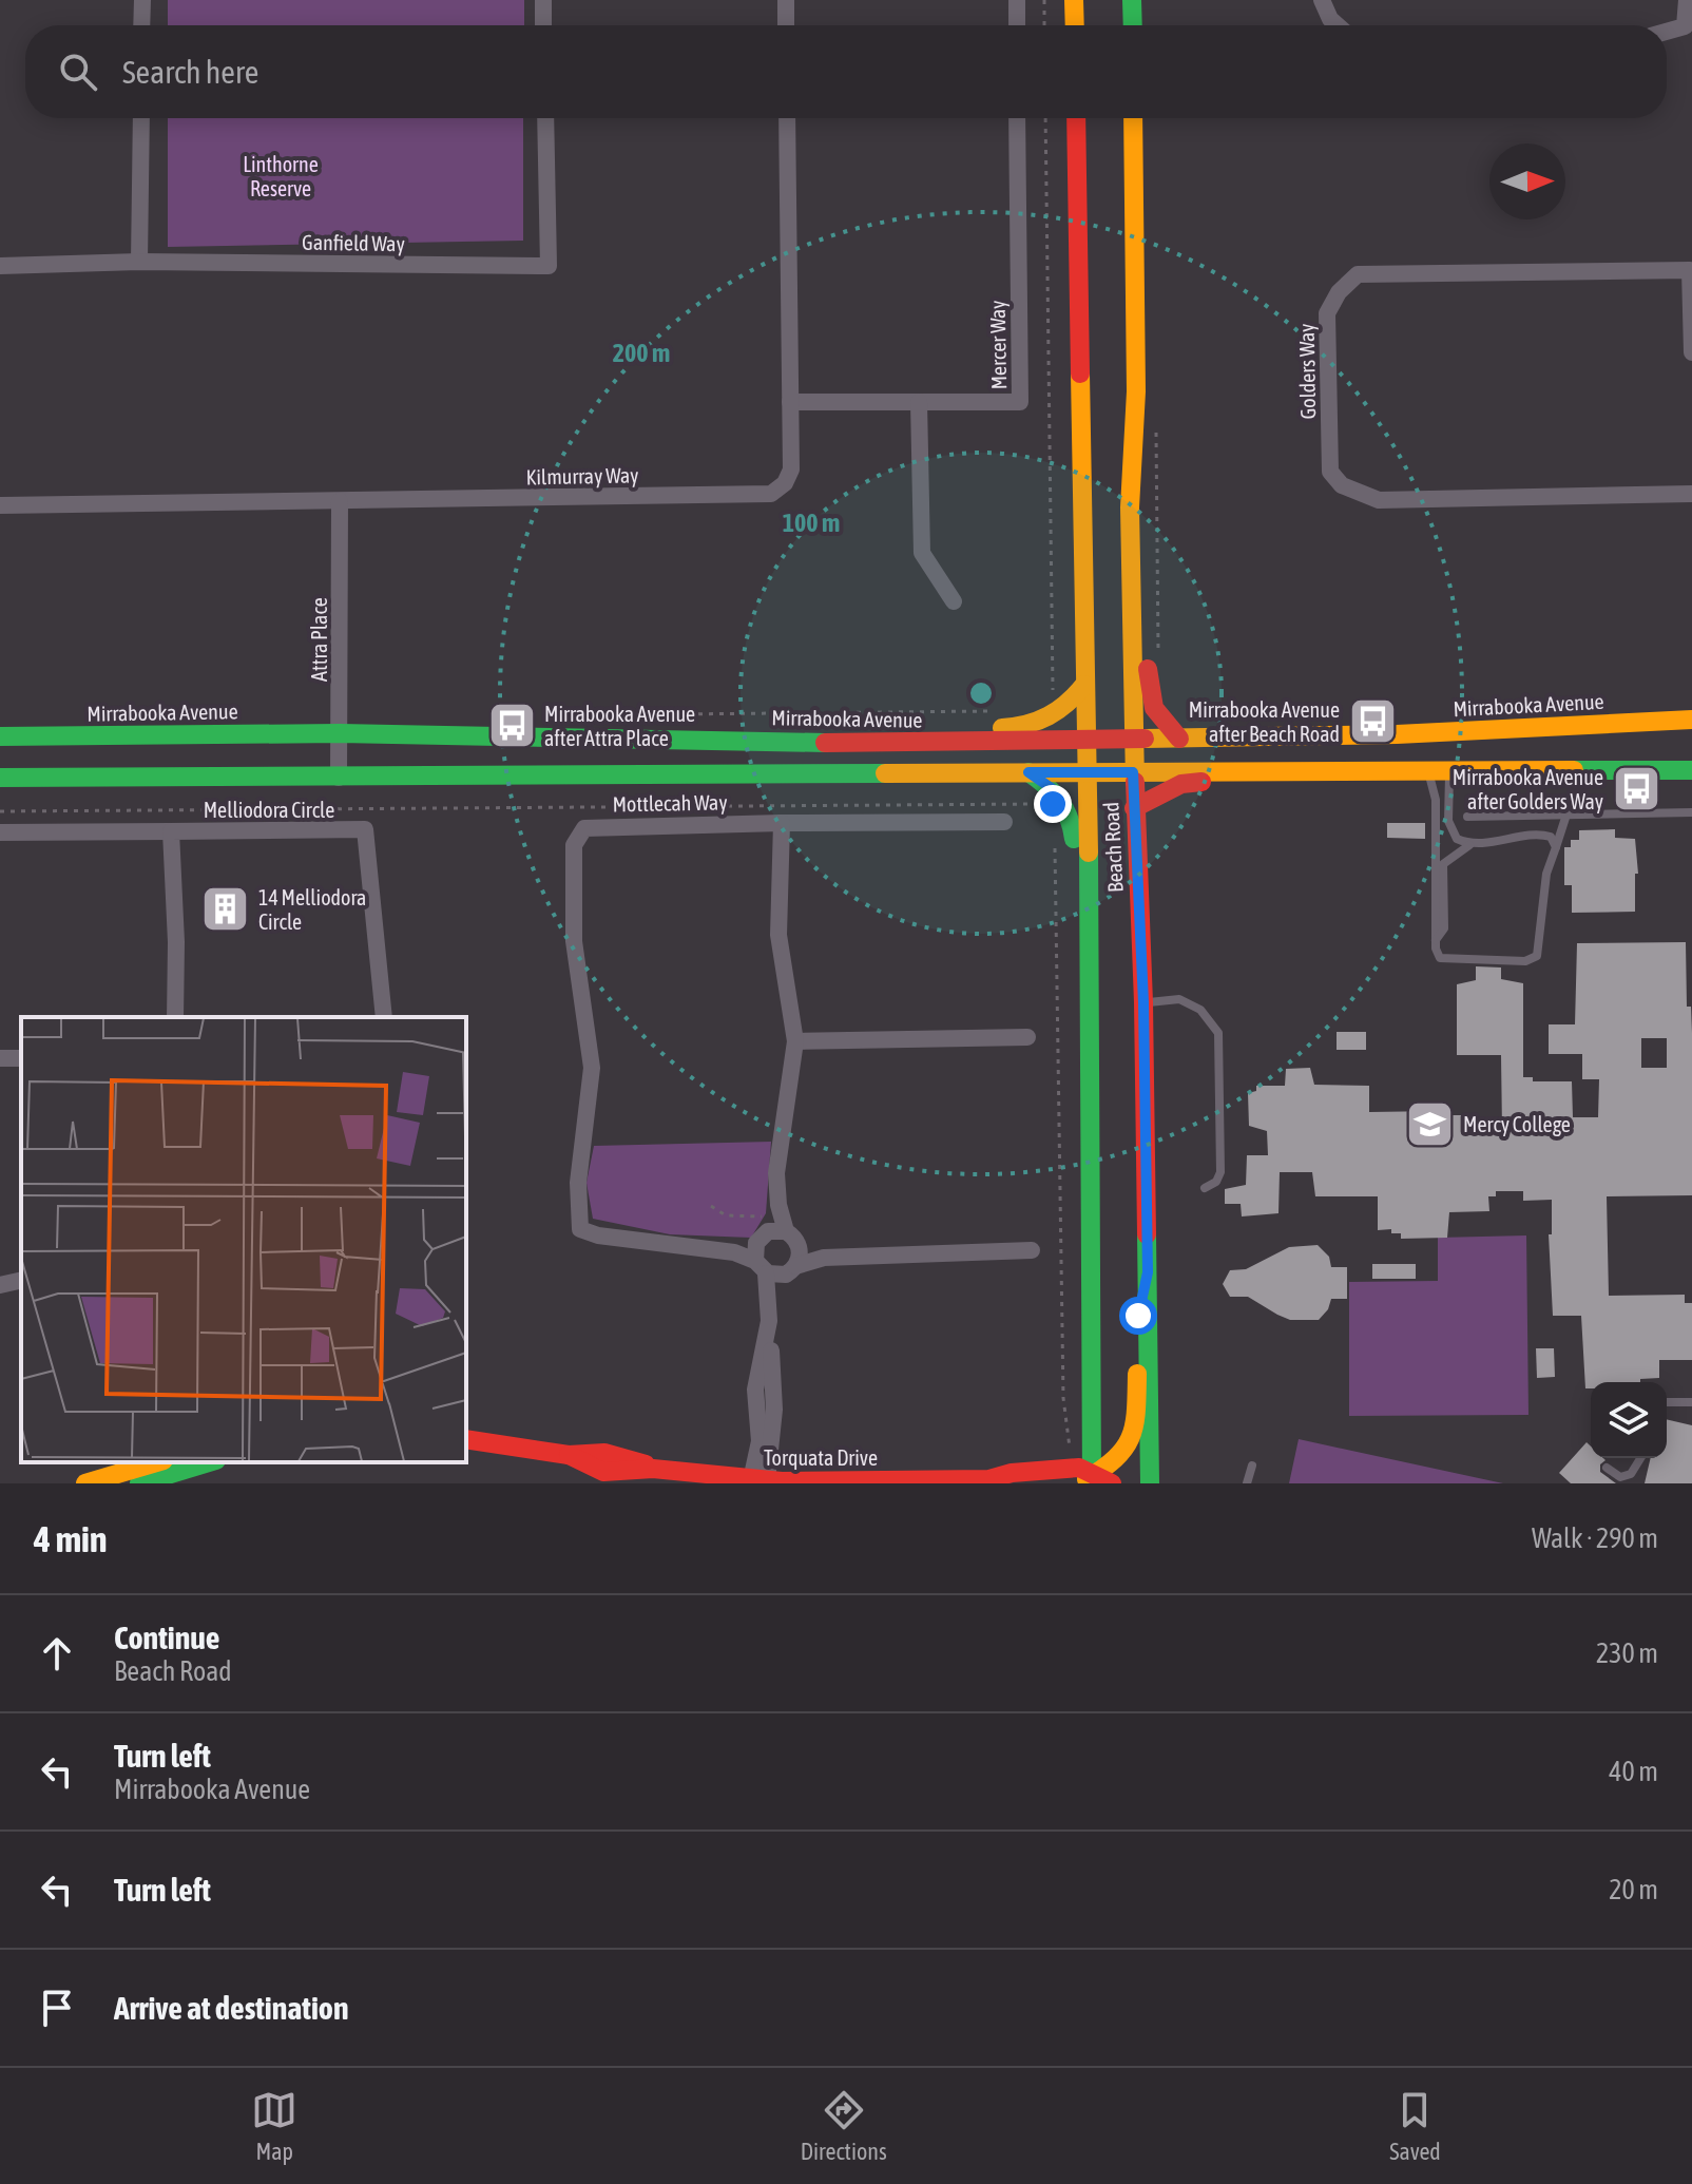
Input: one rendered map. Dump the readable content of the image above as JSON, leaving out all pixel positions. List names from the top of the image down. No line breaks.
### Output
{"streets":{"main road":["Mirrabooka Avenue","Beach Road","Torquata Drive"],"street":["Ganfield Way","Mercer Way","Golders Way","Kilmurray Way","Attra Place","Mottlecah Way","Melliodora Circle"]},"crossings":[["Mercer Way","Kilmurray Way"],["Kilmurray Way","Attra Place"],["Attra Place","Mirrabooka Avenue"],["Mirrabooka Avenue","Beach Road"],["Beach Road","Torquata Drive"]],"parks":["Linthorne Reserve"],"places":{"bus stop":["Mirrabooka Avenue after Beach Road","Mirrabooka Avenue after Attra Place","Mirrabooka Avenue after Golders Way"],"building":["14 Melliodora Circle"],"school or university":["Mercy College"]},"north":"right","page":{"search":"Search here","heading":["4 min","Walk · 290 m"],"list":[["Continue","Beach Road","230 m"],["Turn left","Mirrabooka Avenue","40 m"],["Turn left","20 m"],"Arrive at destination"],"nav":["Map","Directions","Saved"]},"rings":["200 m","100 m"]}
